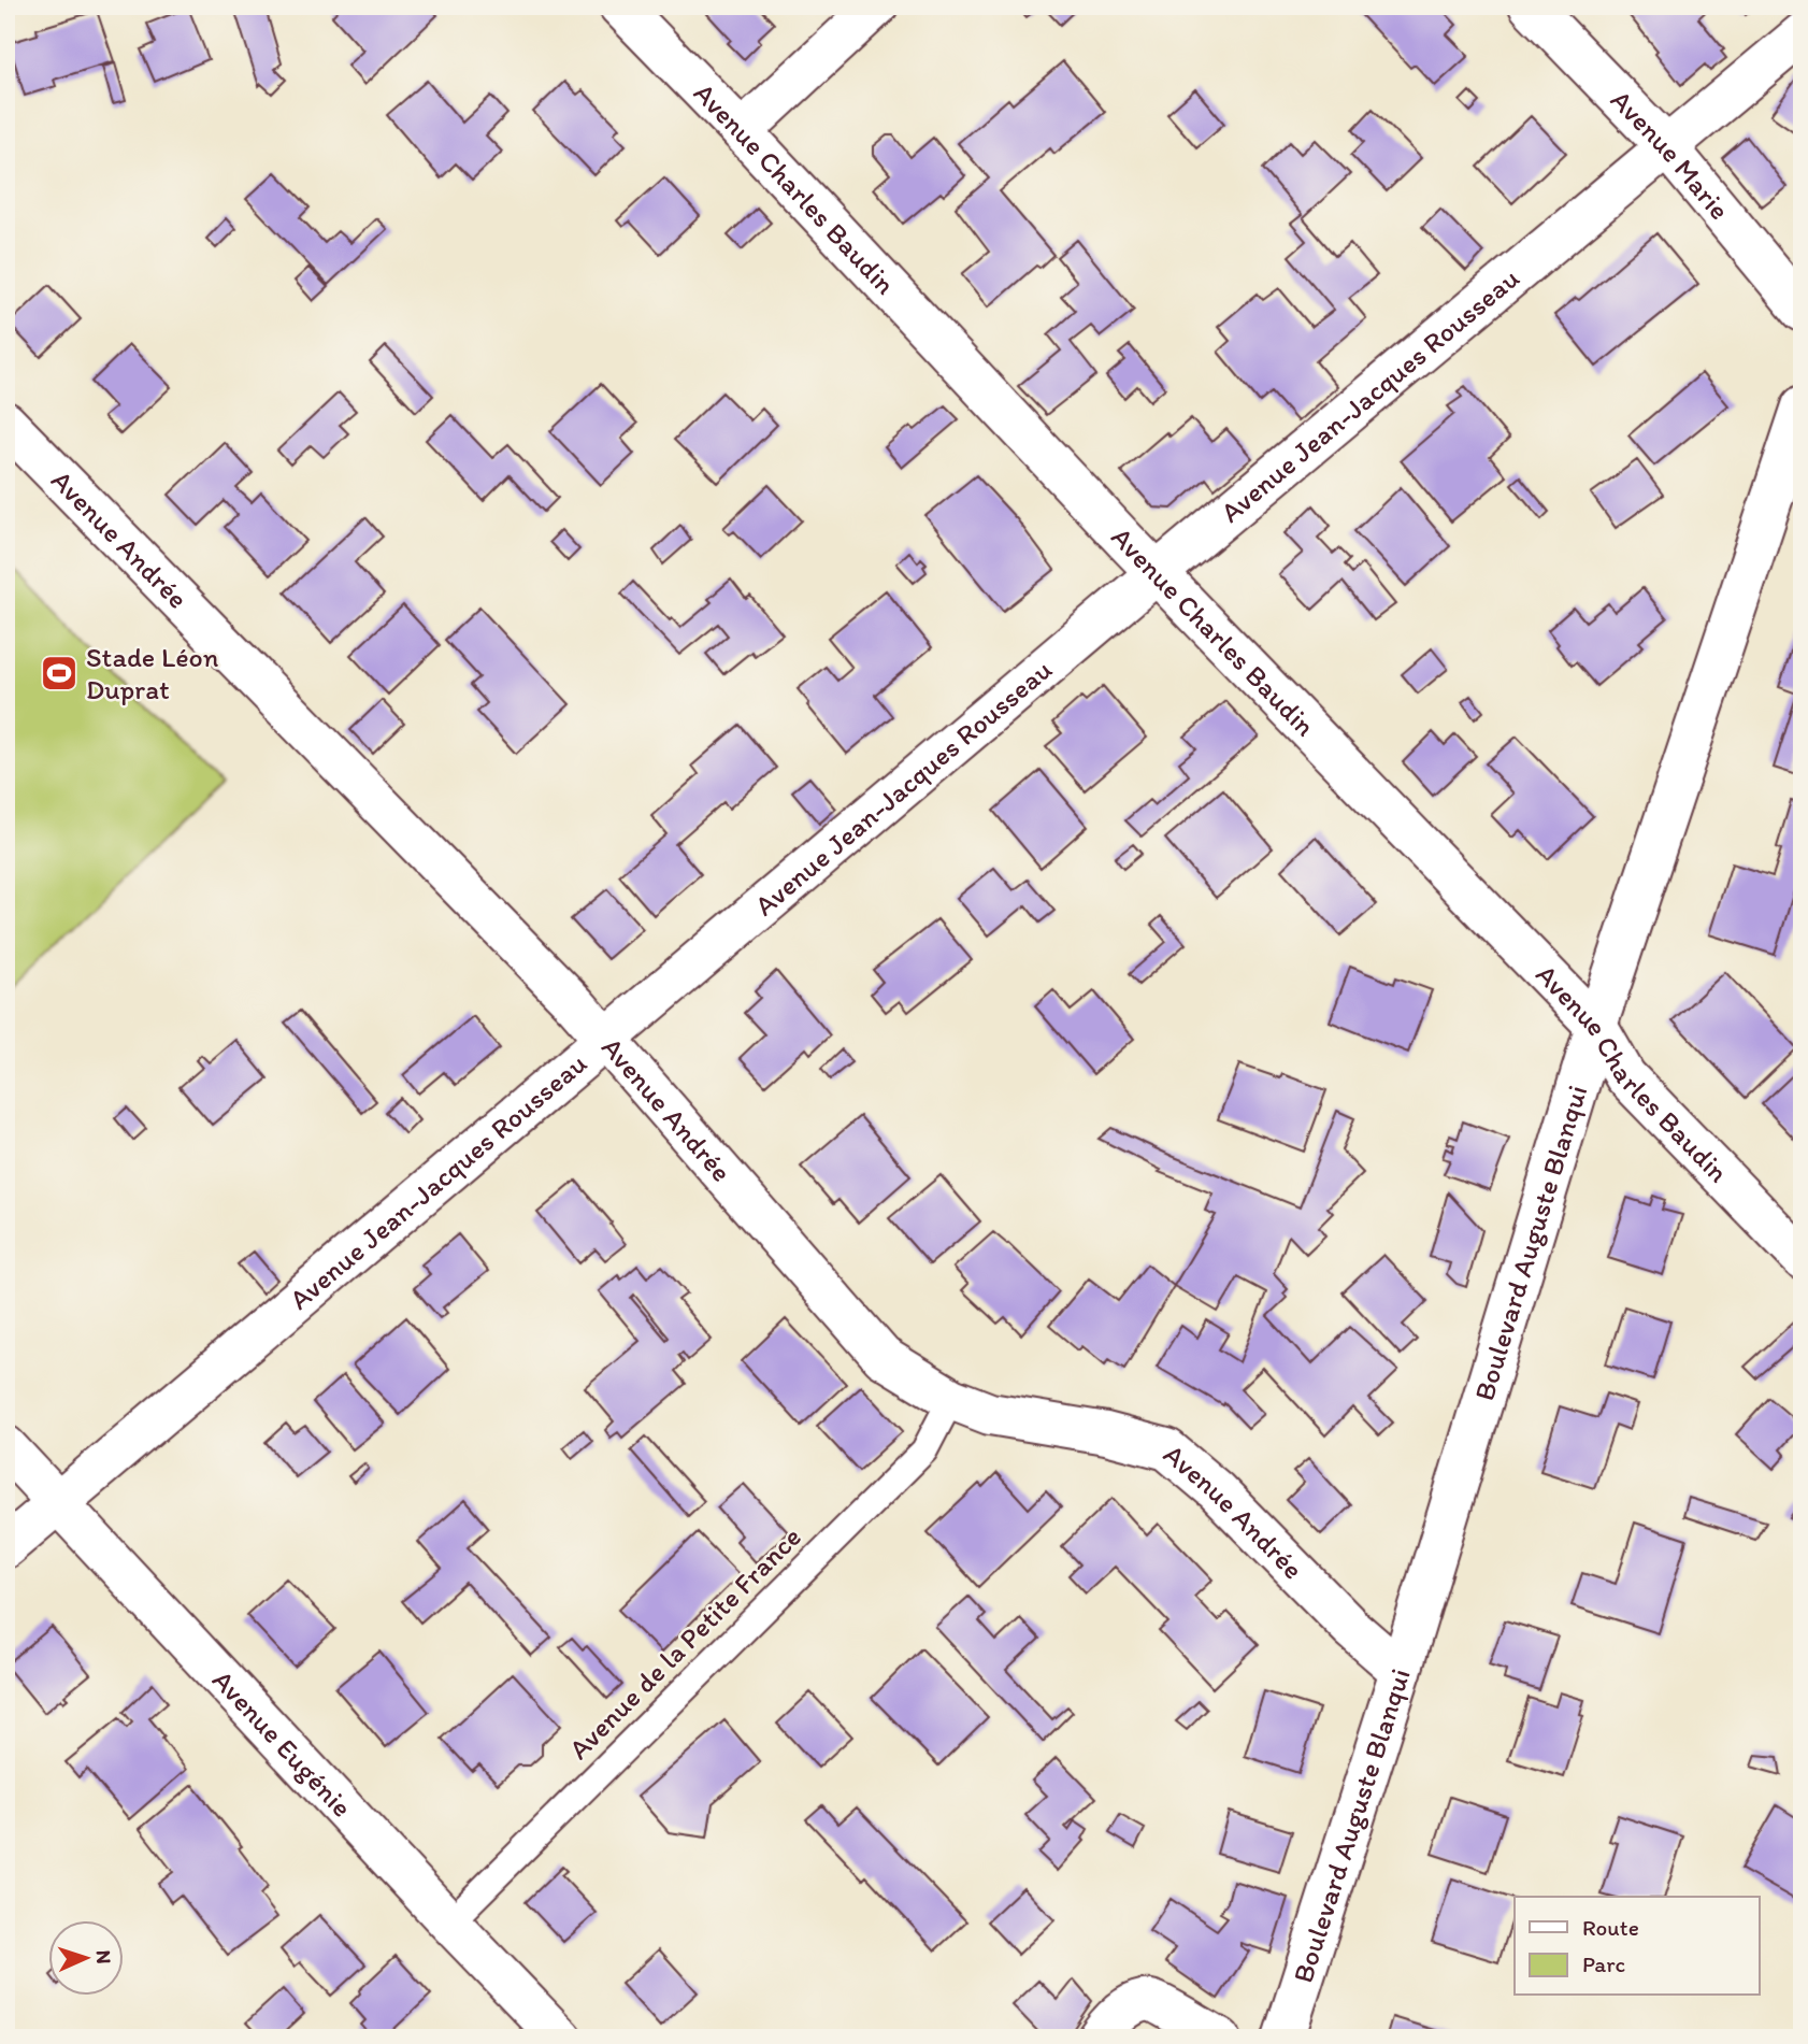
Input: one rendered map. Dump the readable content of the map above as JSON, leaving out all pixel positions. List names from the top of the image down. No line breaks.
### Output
{"streets":{"street":["Avenue Marie","Avenue Charles Baudin","Avenue Jean-Jacques Rousseau","Avenue Andrée","Boulevard Auguste Blanqui","Avenue Eugénie"],"lane":["Avenue de la Petite France"]},"crossings":[["Avenue Marie","Avenue Jean-Jacques Rousseau"],["Avenue Charles Baudin","Avenue Jean-Jacques Rousseau"],["Avenue Charles Baudin","Boulevard Auguste Blanqui"],["Avenue Jean-Jacques Rousseau","Avenue Andrée"],["Avenue Jean-Jacques Rousseau","Avenue Eugénie"],["Avenue Andrée","Boulevard Auguste Blanqui"],["Avenue Andrée","Avenue de la Petite France"],["Avenue de la Petite France","Avenue Eugénie"]],"places":{"sports":["Stade Léon Duprat"]},"legend":["Route","Parc"],"north":"right"}
